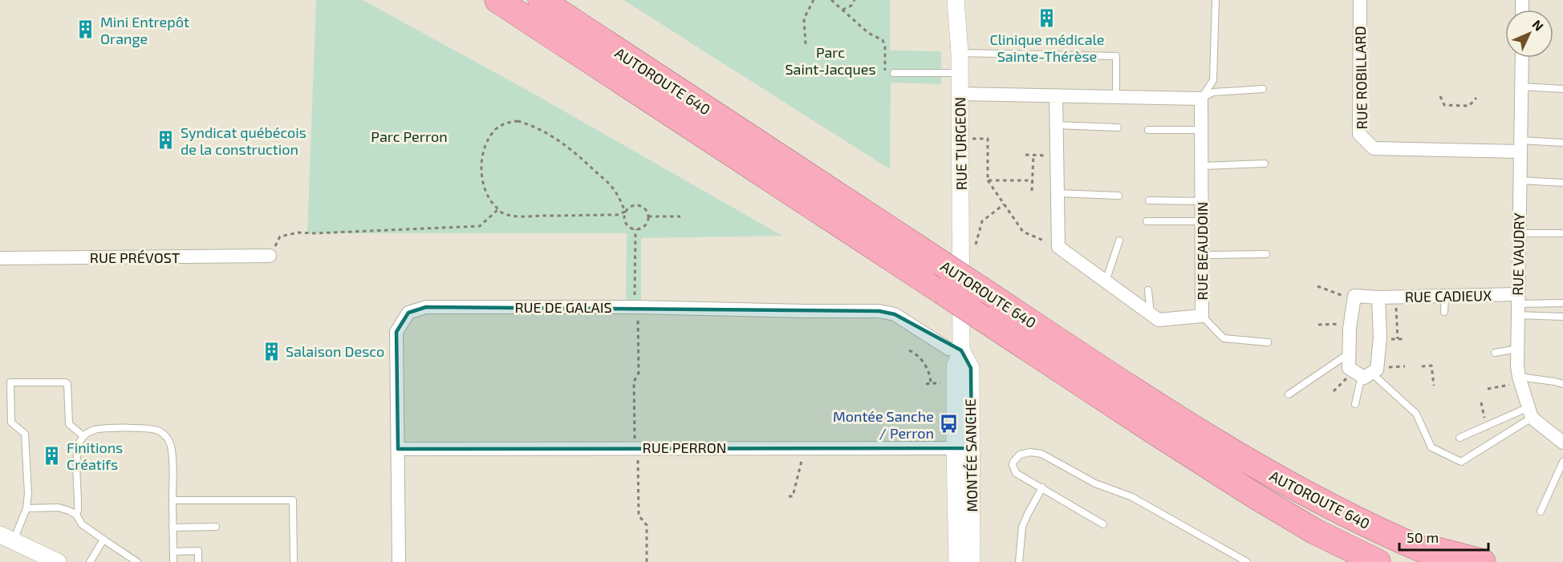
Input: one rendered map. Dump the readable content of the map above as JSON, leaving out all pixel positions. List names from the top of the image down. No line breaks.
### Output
{"streets":{"highway":["AUTOROUTE 640"],"street":["RUE ROBILLARD","RUE TURGEON","RUE BEAUDOIN","RUE VAUDRY","RUE PRÉVOST","RUE CADIEUX","RUE DE GALAIS","RUE PERRON","MONTÉE SANCHE"]},"crossings":[["RUE ROBILLARD","RUE VAUDRY"],["AUTOROUTE 640","RUE TURGEON"],["AUTOROUTE 640","MONTÉE SANCHE"],["RUE TURGEON","MONTÉE SANCHE"],["RUE VAUDRY","RUE CADIEUX"],["RUE DE GALAIS","RUE PERRON"],["RUE DE GALAIS","MONTÉE SANCHE"],["RUE PERRON","MONTÉE SANCHE"]],"parks":["Parc Saint-Jacques","Parc Perron"],"places":{"building":["Clinique médicale Sainte-Thérèse","Mini Entrepôt Orange","Syndicat québécois de la construction","Salaison Desco","Finitions Créatifs"],"bus stop":["Montée Sanche / Perron"]},"scale_bar":"50 m","north":"top right"}
